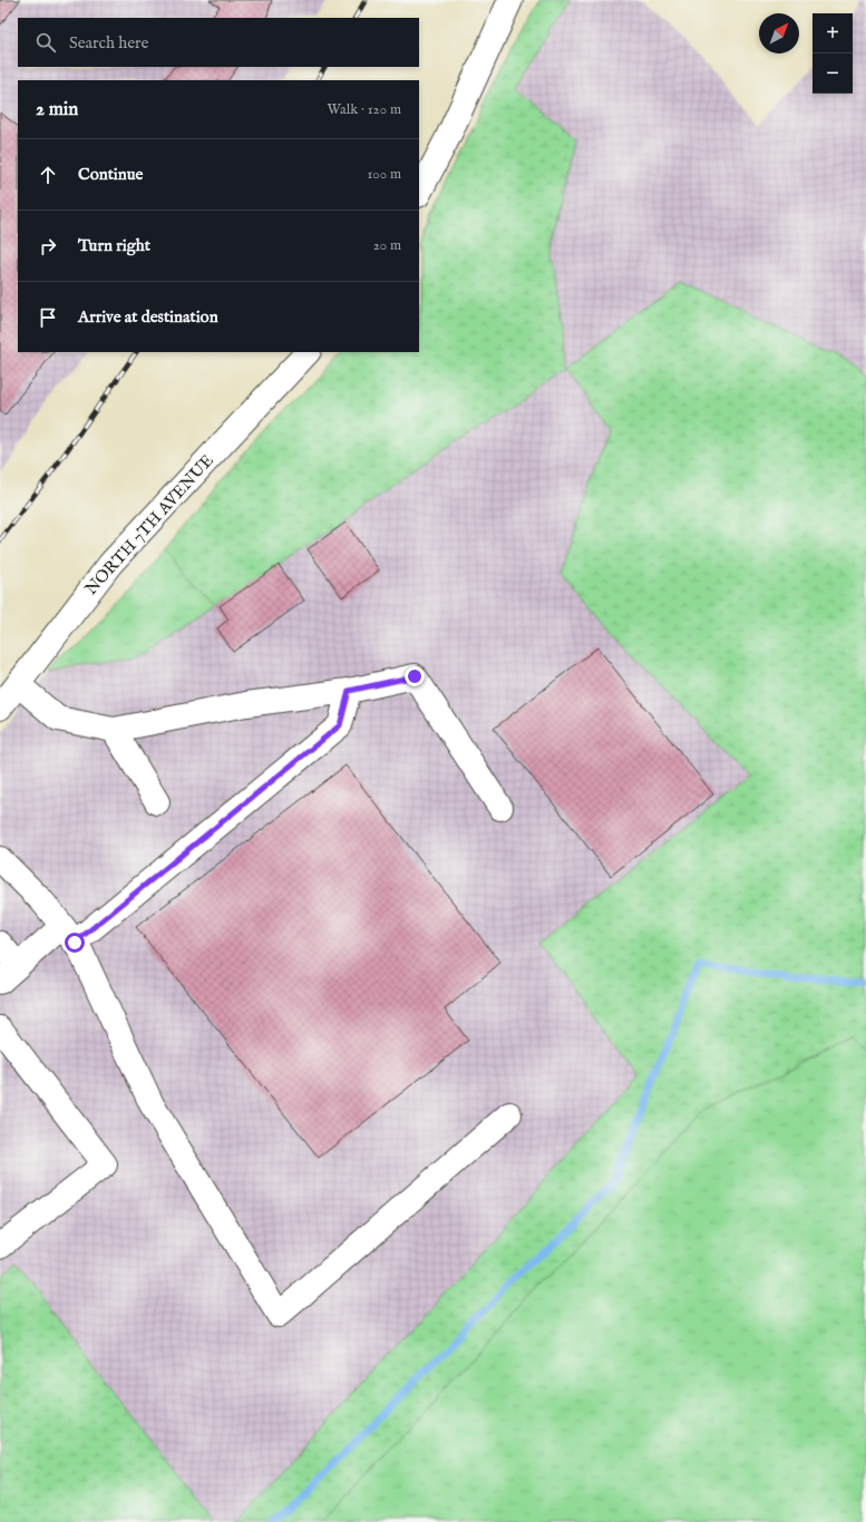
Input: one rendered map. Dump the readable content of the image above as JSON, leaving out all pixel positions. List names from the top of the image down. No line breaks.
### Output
{"streets":{"street":["NORTH 7TH AVENUE"]},"north":"top right","page":{"map_buttons":["+","−"],"search":"Search here","heading":["2 min","Walk · 120 m"],"list":[["Continue","100 m"],["Turn right","20 m"],"Arrive at destination"]}}
